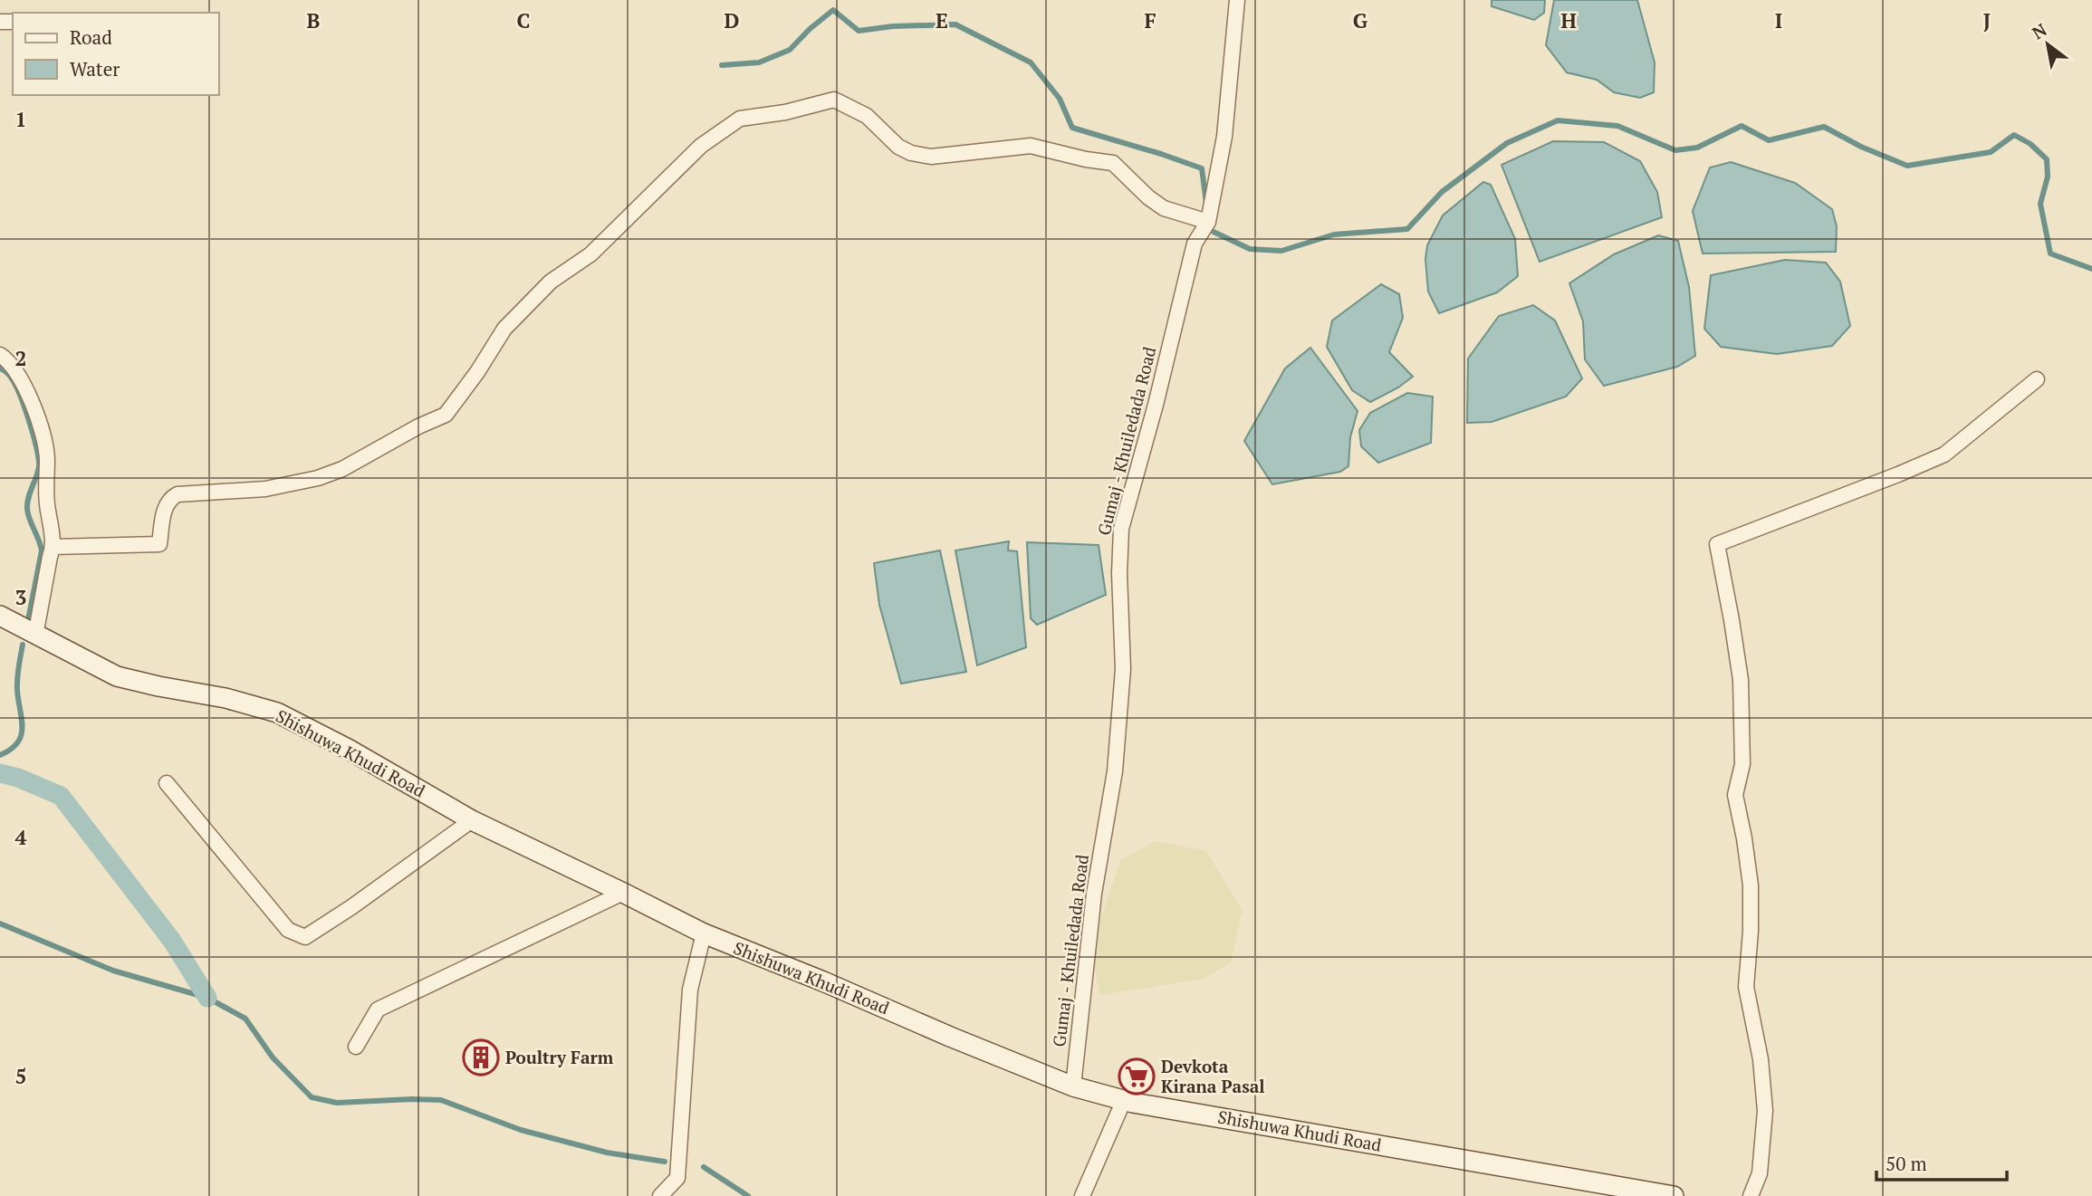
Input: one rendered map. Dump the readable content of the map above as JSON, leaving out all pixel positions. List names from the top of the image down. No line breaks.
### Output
{"streets":{"main road":["Shishuwa Khudi Road"],"street":["Gumaj - Khuiledada Road"]},"crossings":[["Gumaj - Khuiledada Road","Shishuwa Khudi Road"]],"places":{"building":["Poultry Farm"],"supermarket":["Devkota Kirana Pasal"]},"legend":["Road","Water"],"scale_bar":"50 m","north":"top left","grid":{"columns":["B","C","D","E","F","G","H","I","J"],"rows":["1","2","3","4","5"]}}
